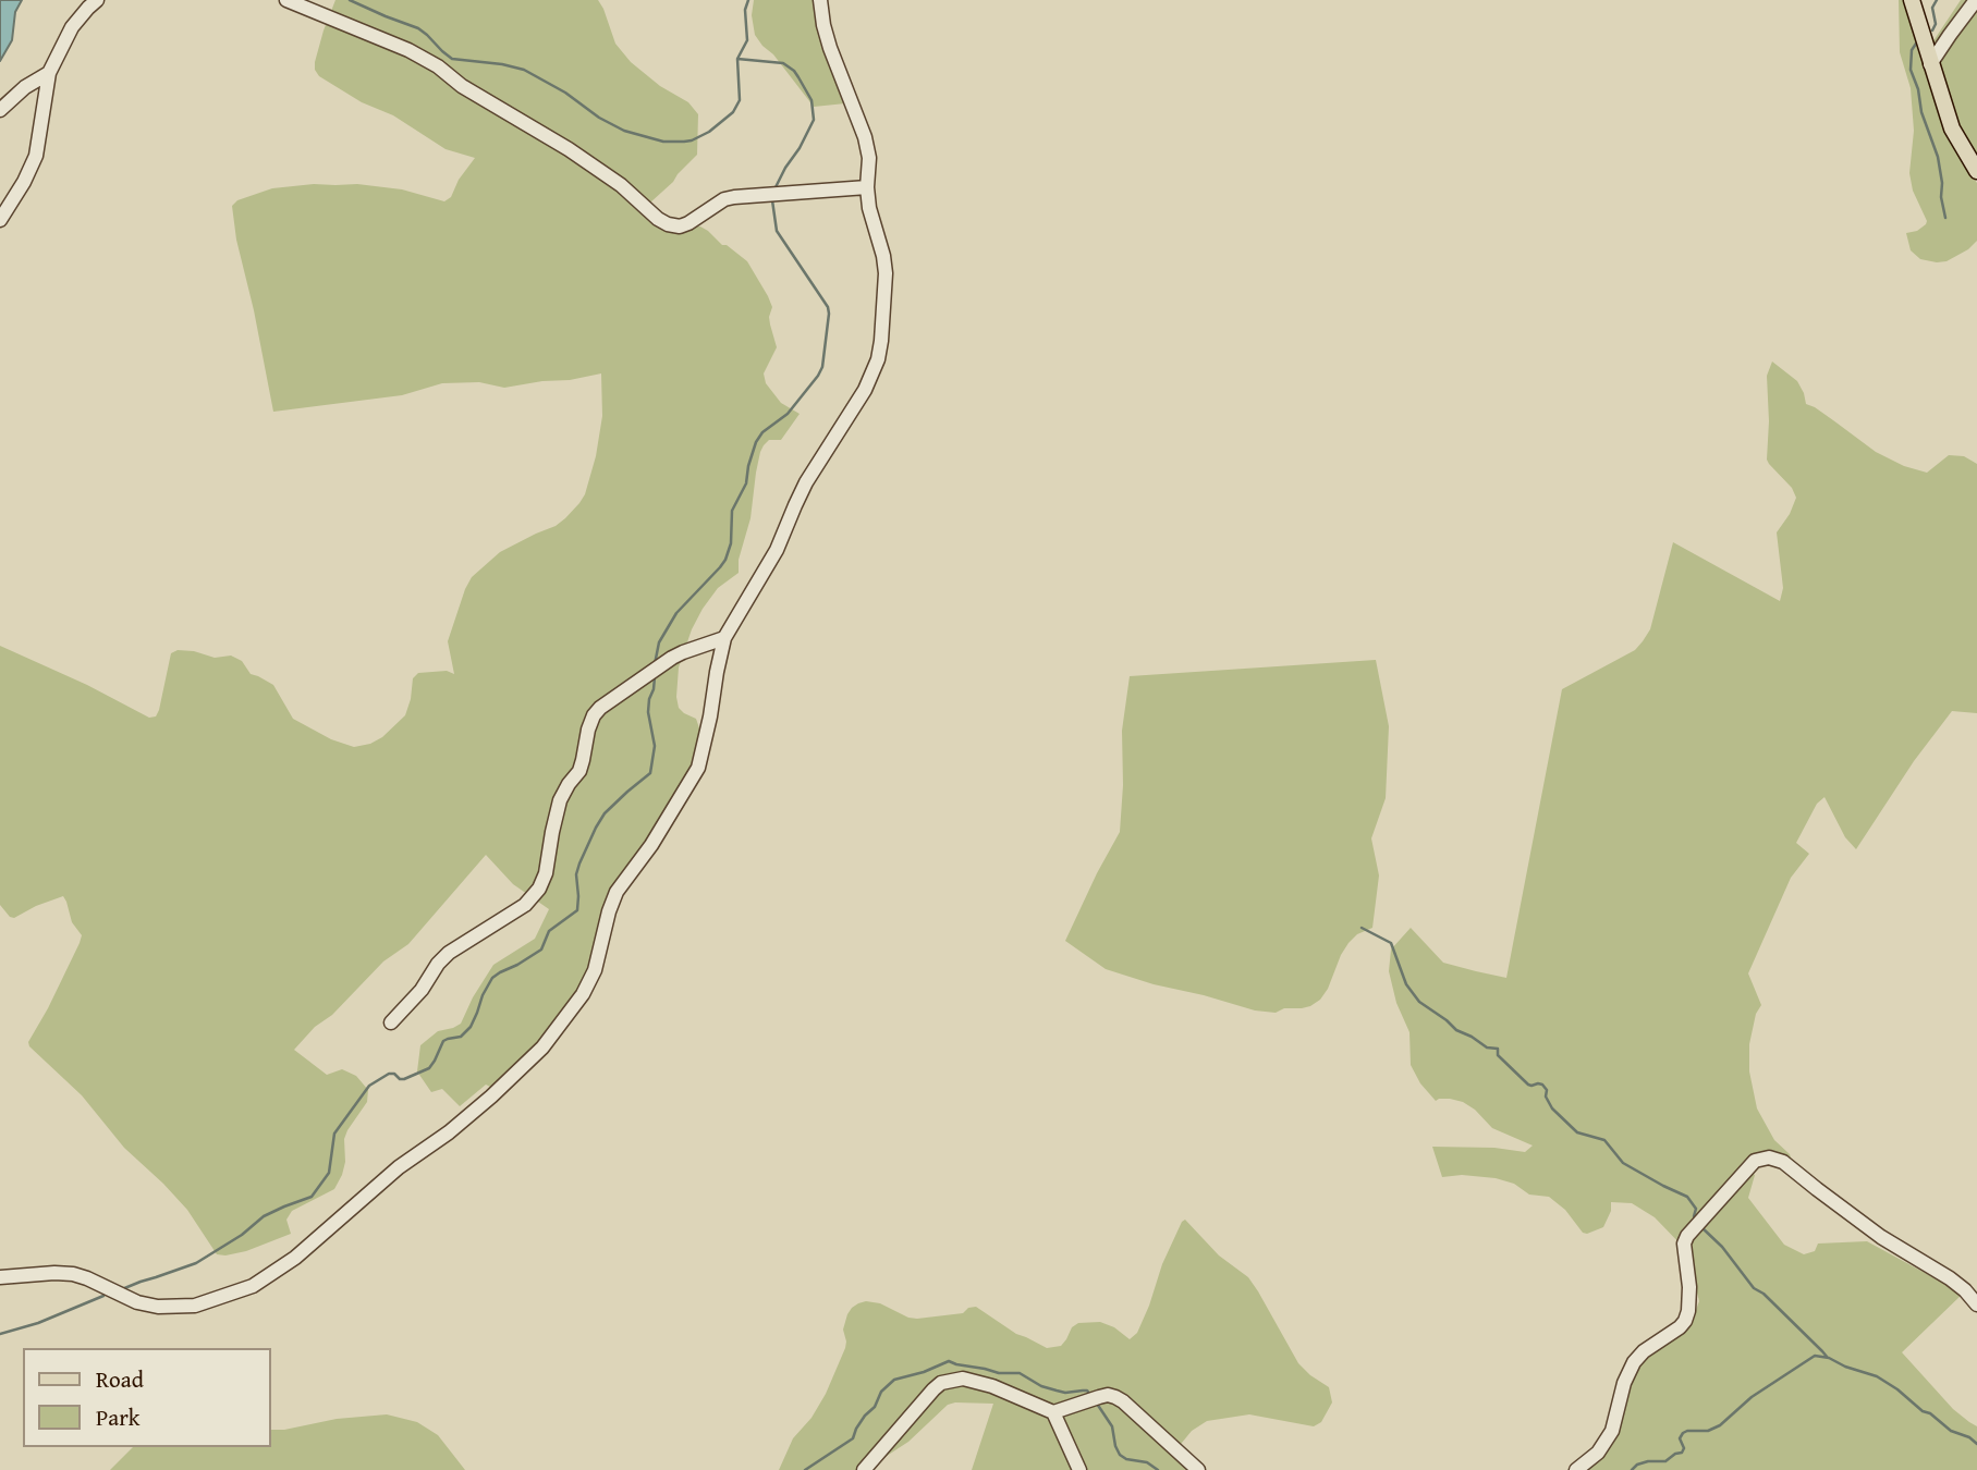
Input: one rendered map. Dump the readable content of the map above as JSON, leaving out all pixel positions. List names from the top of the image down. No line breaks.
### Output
{"legend":["Road","Park"]}
